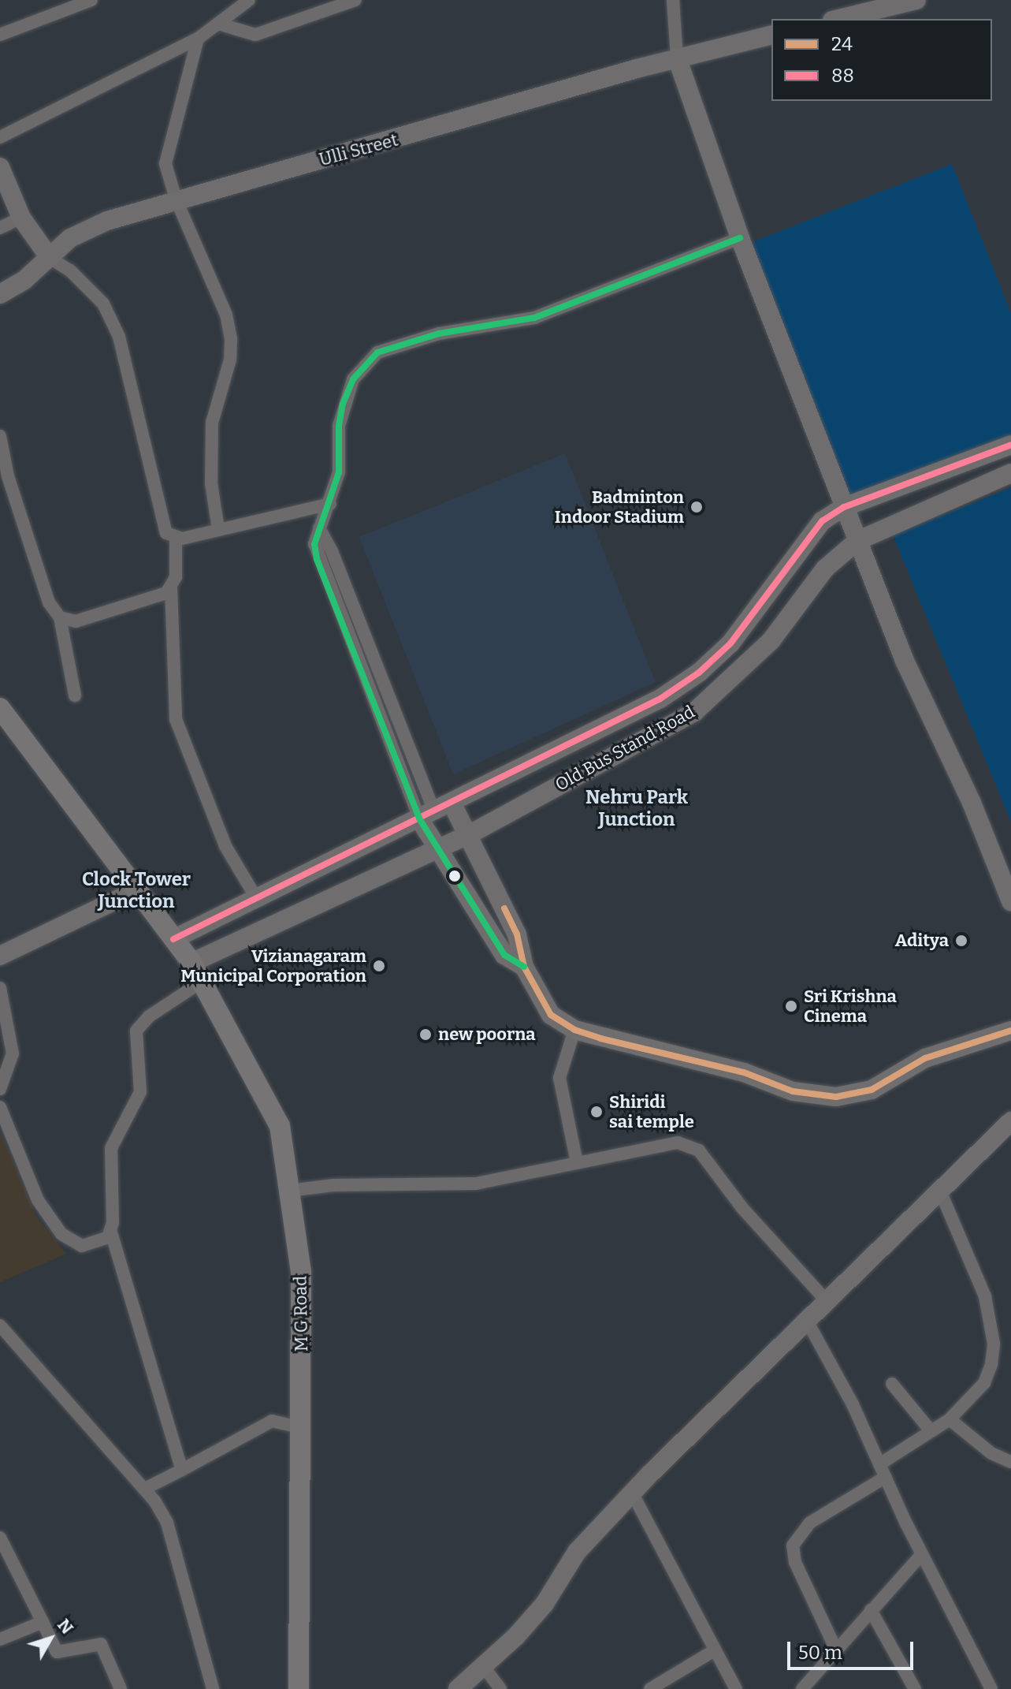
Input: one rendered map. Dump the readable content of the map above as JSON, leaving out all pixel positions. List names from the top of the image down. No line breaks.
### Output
{"streets":{"main road":["M G Road"],"street":["Ulli Street","Old Bus Stand Road"]},"crossings":[["Old Bus Stand Road","M G Road"]],"districts":["Nehru Park Junction","Clock Tower Junction"],"places":["Badminton Indoor Stadium","Aditya","Vizianagaram Municipal Corporation","Sri Krishna Cinema","new poorna","Shiridi sai temple"],"lines":["transit line 88","transit line 24"],"legend":["24","88"],"scale_bar":"50 m","north":"top right"}
